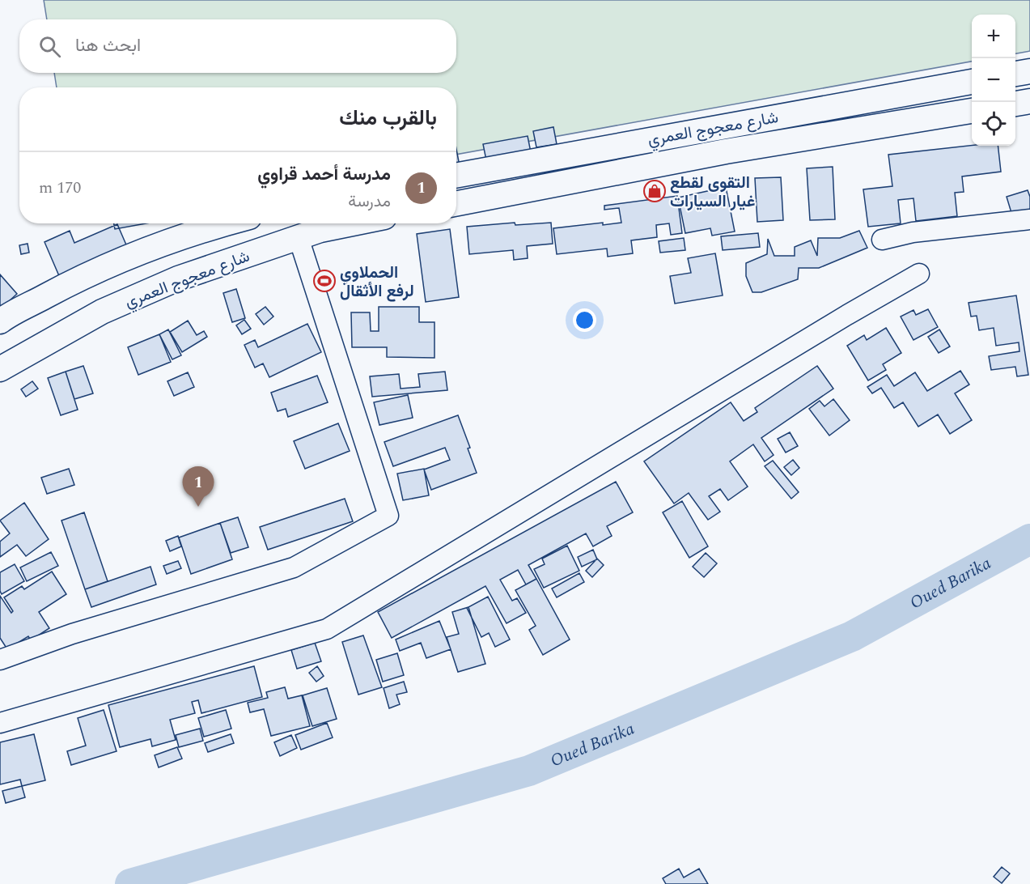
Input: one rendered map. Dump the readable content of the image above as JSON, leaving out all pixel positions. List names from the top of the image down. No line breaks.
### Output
{"streets":{"main road":["شارع معجوج العمري"]},"water":["Oued Barika"],"places":{"shop":["التقوى لقطع غيار السيارات"],"sports":["الحملاوي لرفع الأثقال"]},"page":{"map_buttons":["+","−"],"search":"ابحث هنا","heading":"بالقرب منك","list":[{"mark":"1","name":"مدرسة أحمد قراوي","note":"مدرسة","value":"170 m"}],"pins":"1"}}
